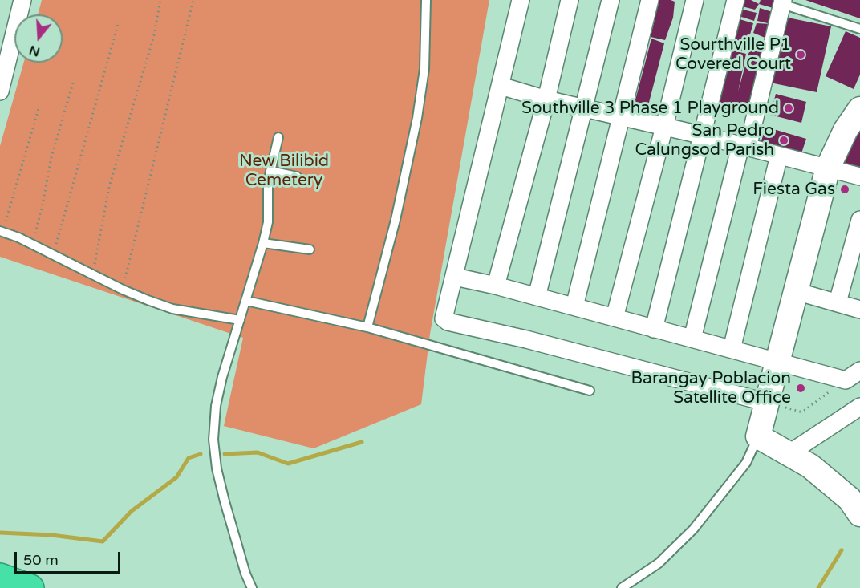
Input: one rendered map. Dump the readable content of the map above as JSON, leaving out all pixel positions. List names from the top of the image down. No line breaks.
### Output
{"parks":["New Bilibid Cemetery"],"places":["Sourthville P1 Covered Court","Southville 3 Phase 1 Playground","San Pedro Calungsod Parish","Fiesta Gas","Barangay Poblacion Satellite Office"],"scale_bar":"50 m","north":"bottom"}
